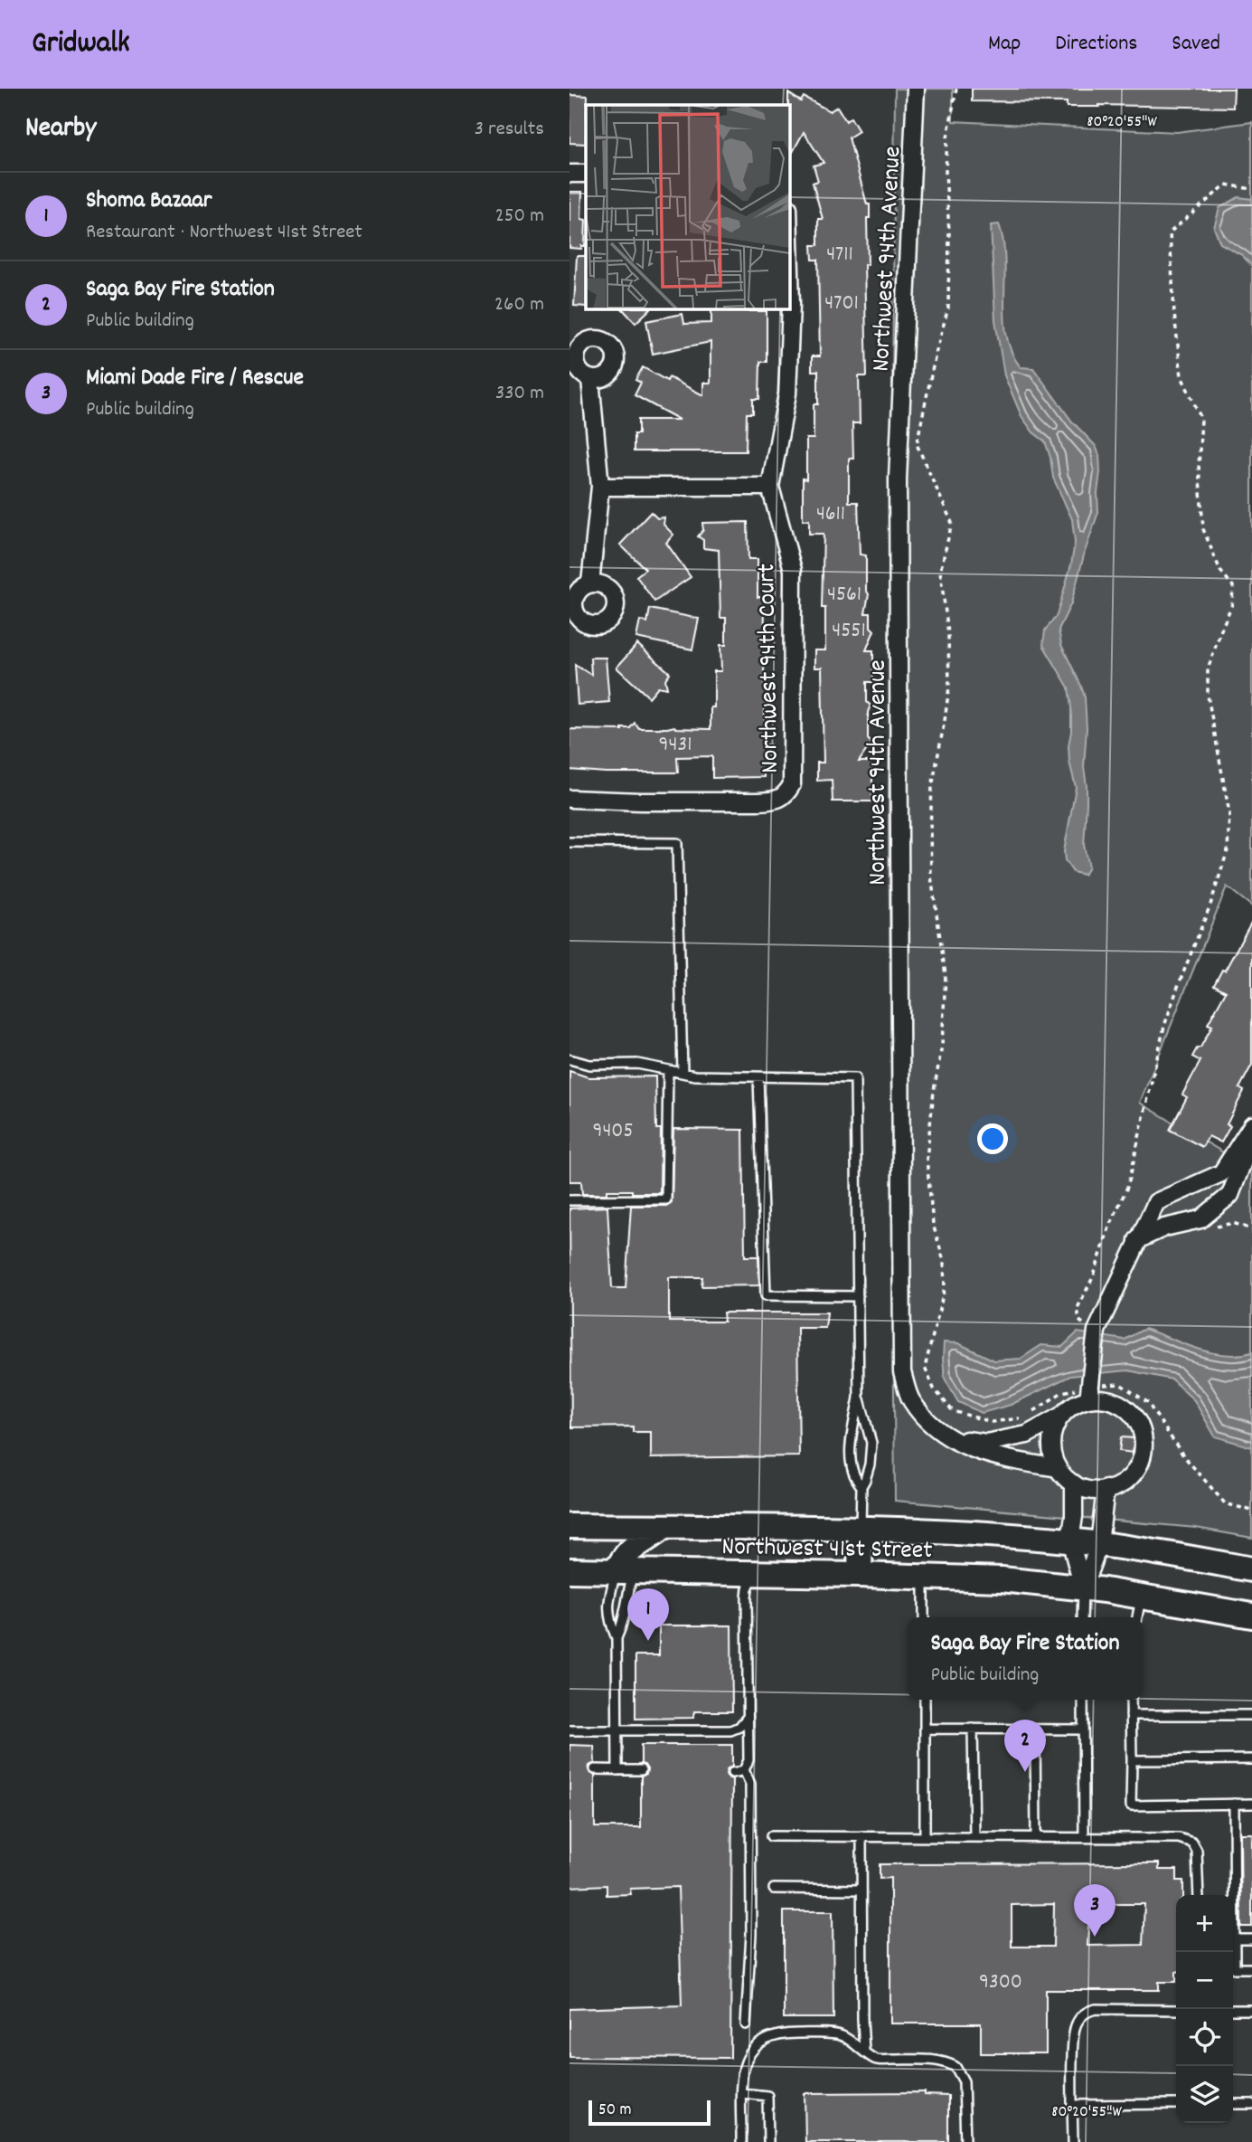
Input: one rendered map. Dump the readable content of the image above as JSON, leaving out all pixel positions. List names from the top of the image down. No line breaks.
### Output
{"streets":{"main road":["Northwest 41st Street"],"street":["Northwest 94th Avenue","Northwest 94th Court"]},"house_numbers":["4711","4701","4611","4561","4551","9431","9405","9300"],"scale_bar":"50 m","page":{"header":"Gridwalk","nav":["Map","Directions","Saved"],"heading":["Nearby","3 results"],"list":[{"mark":"1","name":"Shoma Bazaar","note":"Restaurant · Northwest 41st Street","value":"250 m"},{"mark":"2","name":"Saga Bay Fire Station","note":"Public building","value":"260 m"},{"mark":"3","name":"Miami Dade Fire / Rescue","note":"Public building","value":"330 m"}],"pins":["1","2","3"],"popup":["Saga Bay Fire Station","Public building"],"map_buttons":["+","−"],"scale":"50 m"},"coordinates":["80°20'55\"W"]}
